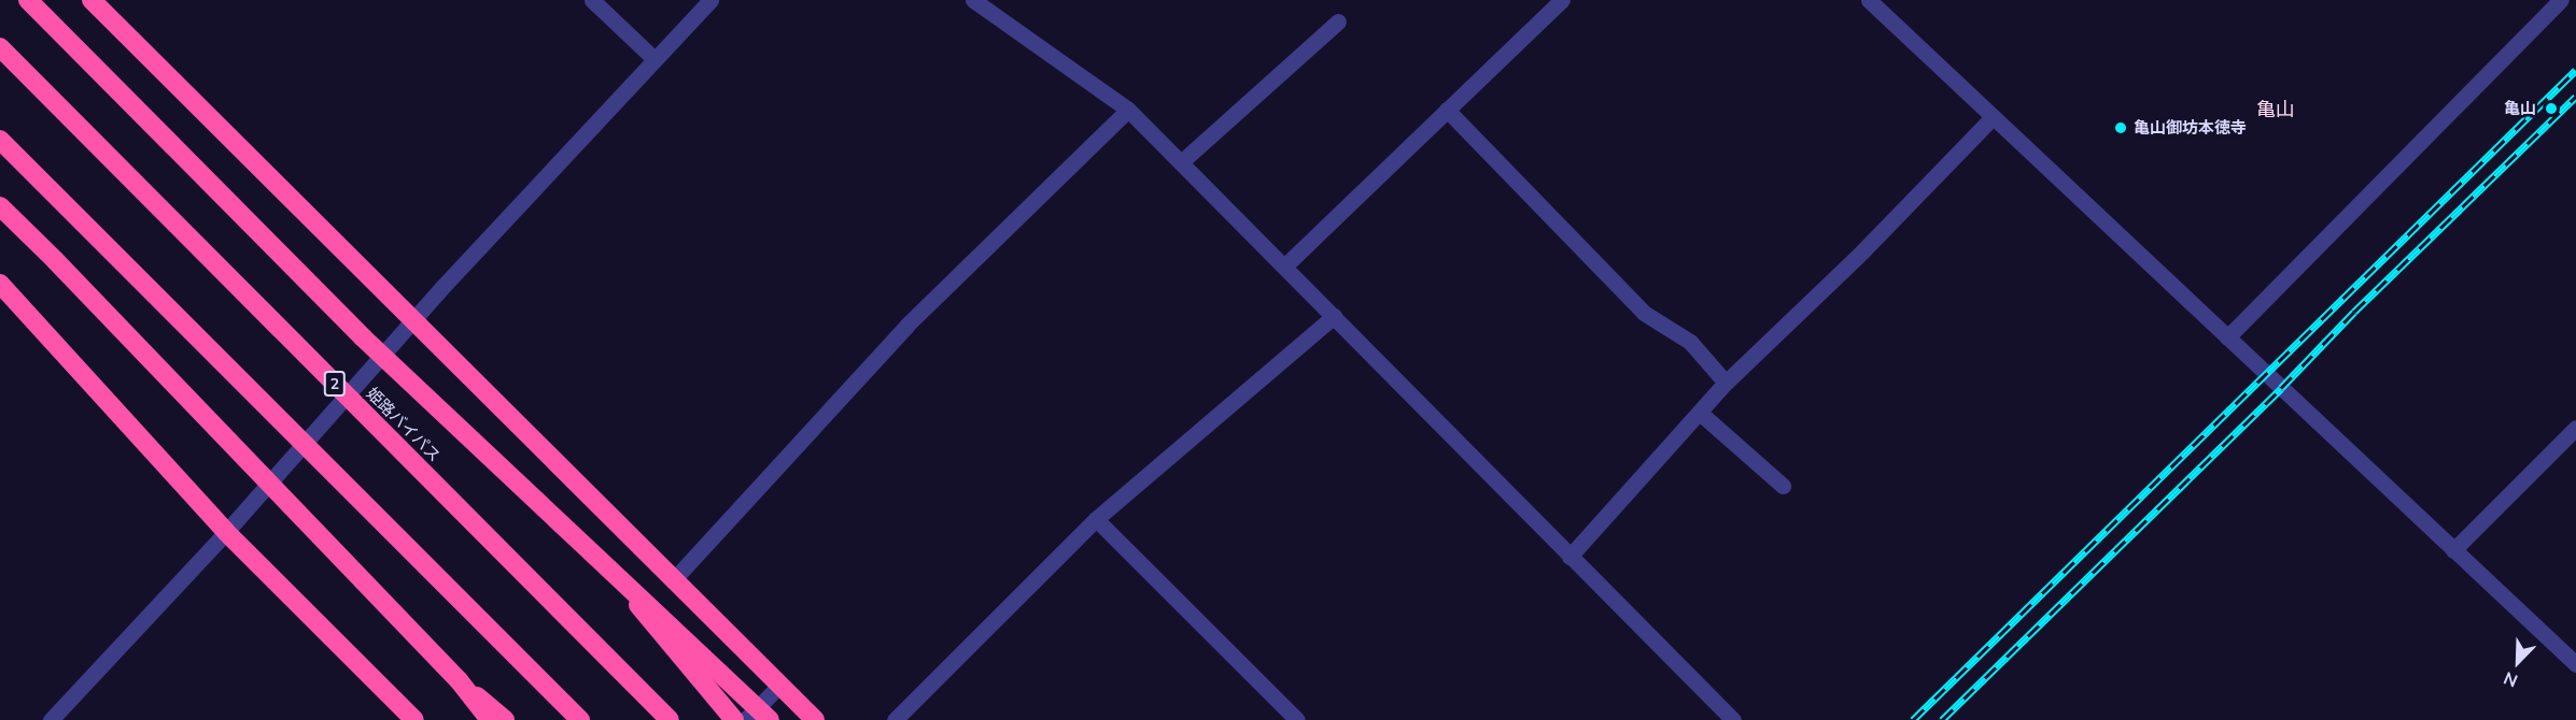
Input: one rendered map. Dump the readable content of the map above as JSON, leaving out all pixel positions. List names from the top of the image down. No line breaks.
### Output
{"streets":{"highway":["2","姫路バイパス"]},"districts":["亀山"],"places":["亀山","亀山御坊本徳寺"],"north":"bottom left"}
